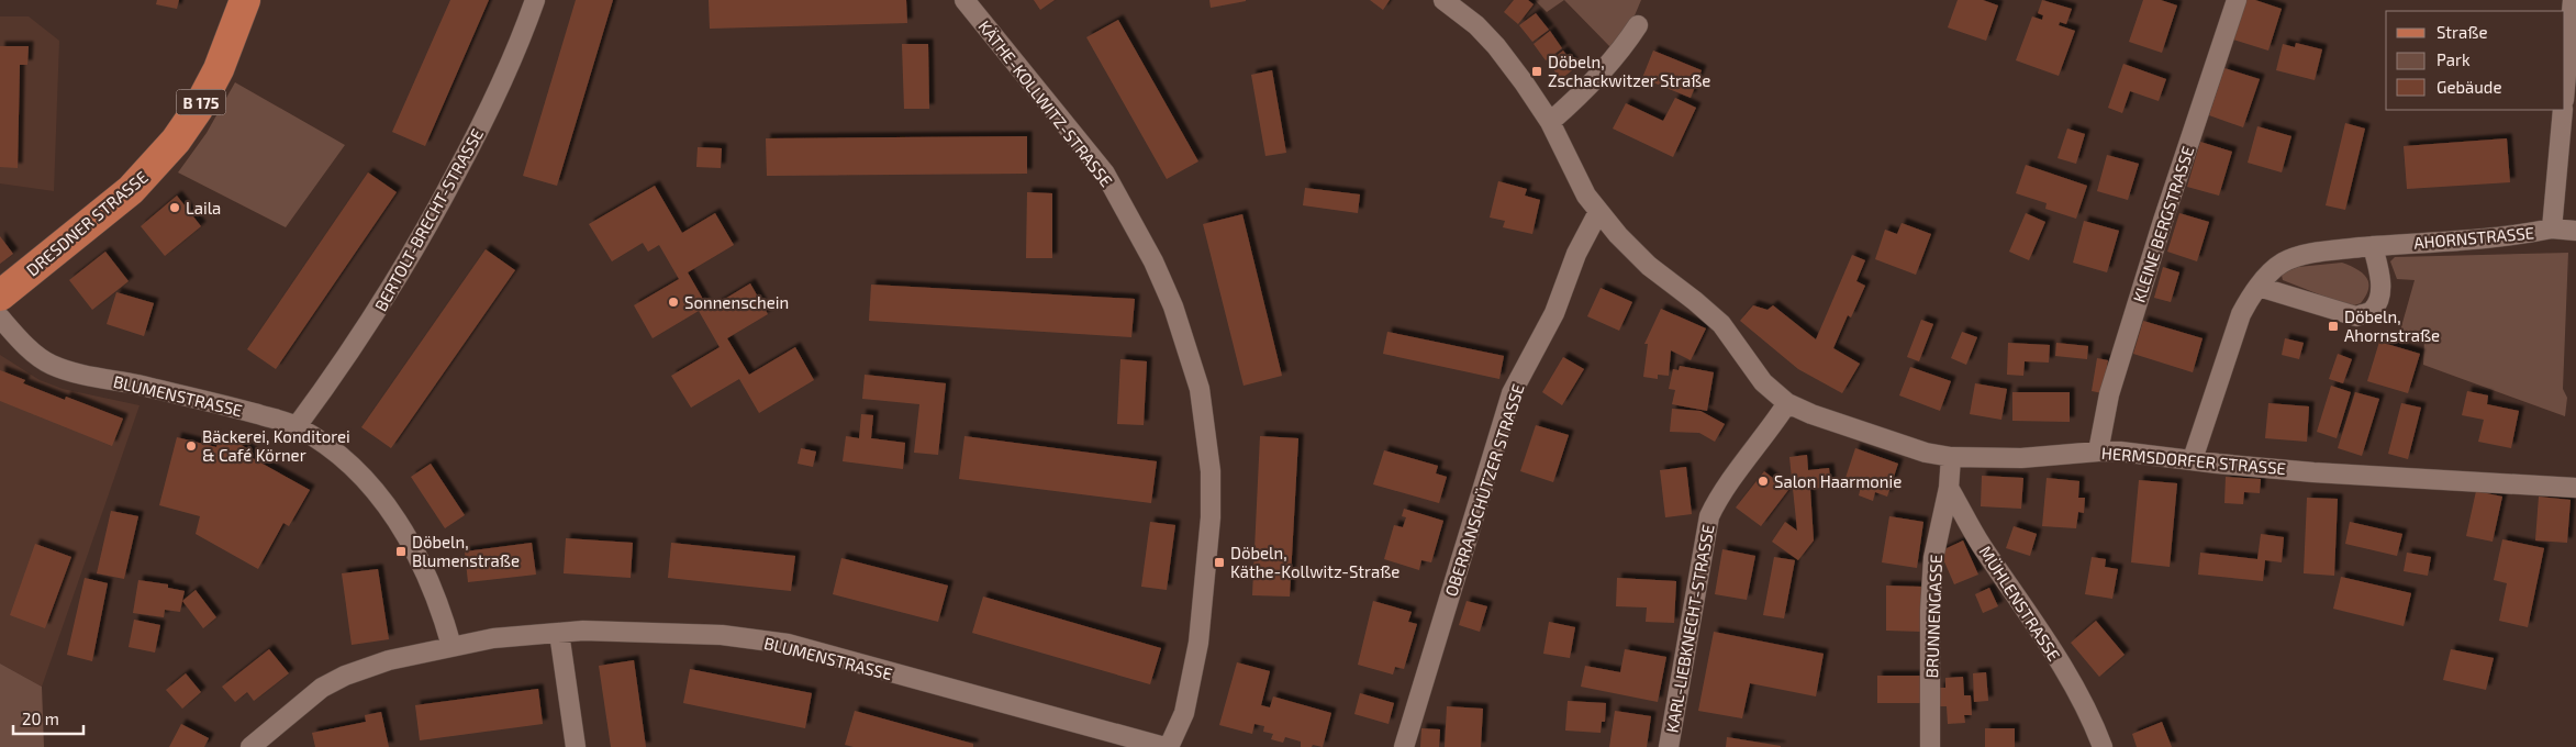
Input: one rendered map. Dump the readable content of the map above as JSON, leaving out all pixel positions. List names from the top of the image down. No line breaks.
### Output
{"streets":{"main road":["B 175","DRESDNER STRASSE"],"street":["KÄTHE-KOLLWITZ-STRASSE","BERTOLT-BRECHT-STRASSE","KLEINE BERGSTRASSE","AHORNSTRASSE","BLUMENSTRASSE","HERMSDORFER STRASSE","OBERRANSCHÜTZER STRASSE","MÜHLENSTRASSE","BRUNNENGASSE","KARL-LIEBKNECHT-STRASSE"]},"crossings":[["BERTOLT-BRECHT-STRASSE","BLUMENSTRASSE"],["KLEINE BERGSTRASSE","HERMSDORFER STRASSE"],["AHORNSTRASSE","HERMSDORFER STRASSE"],["HERMSDORFER STRASSE","OBERRANSCHÜTZER STRASSE"],["HERMSDORFER STRASSE","KARL-LIEBKNECHT-STRASSE"],["MÜHLENSTRASSE","BRUNNENGASSE"]],"places":{"transit":["Döbeln, Zschackwitzer Straße","Döbeln, Ahornstraße","Döbeln, Blumenstraße","Döbeln, Käthe-Kollwitz-Straße"],"other":["Laila","Sonnenschein","Bäckerei, Konditorei & Café Körner","Salon Haarmonie"]},"legend":["Straße","Park","Gebäude"],"scale_bar":"20 m"}
